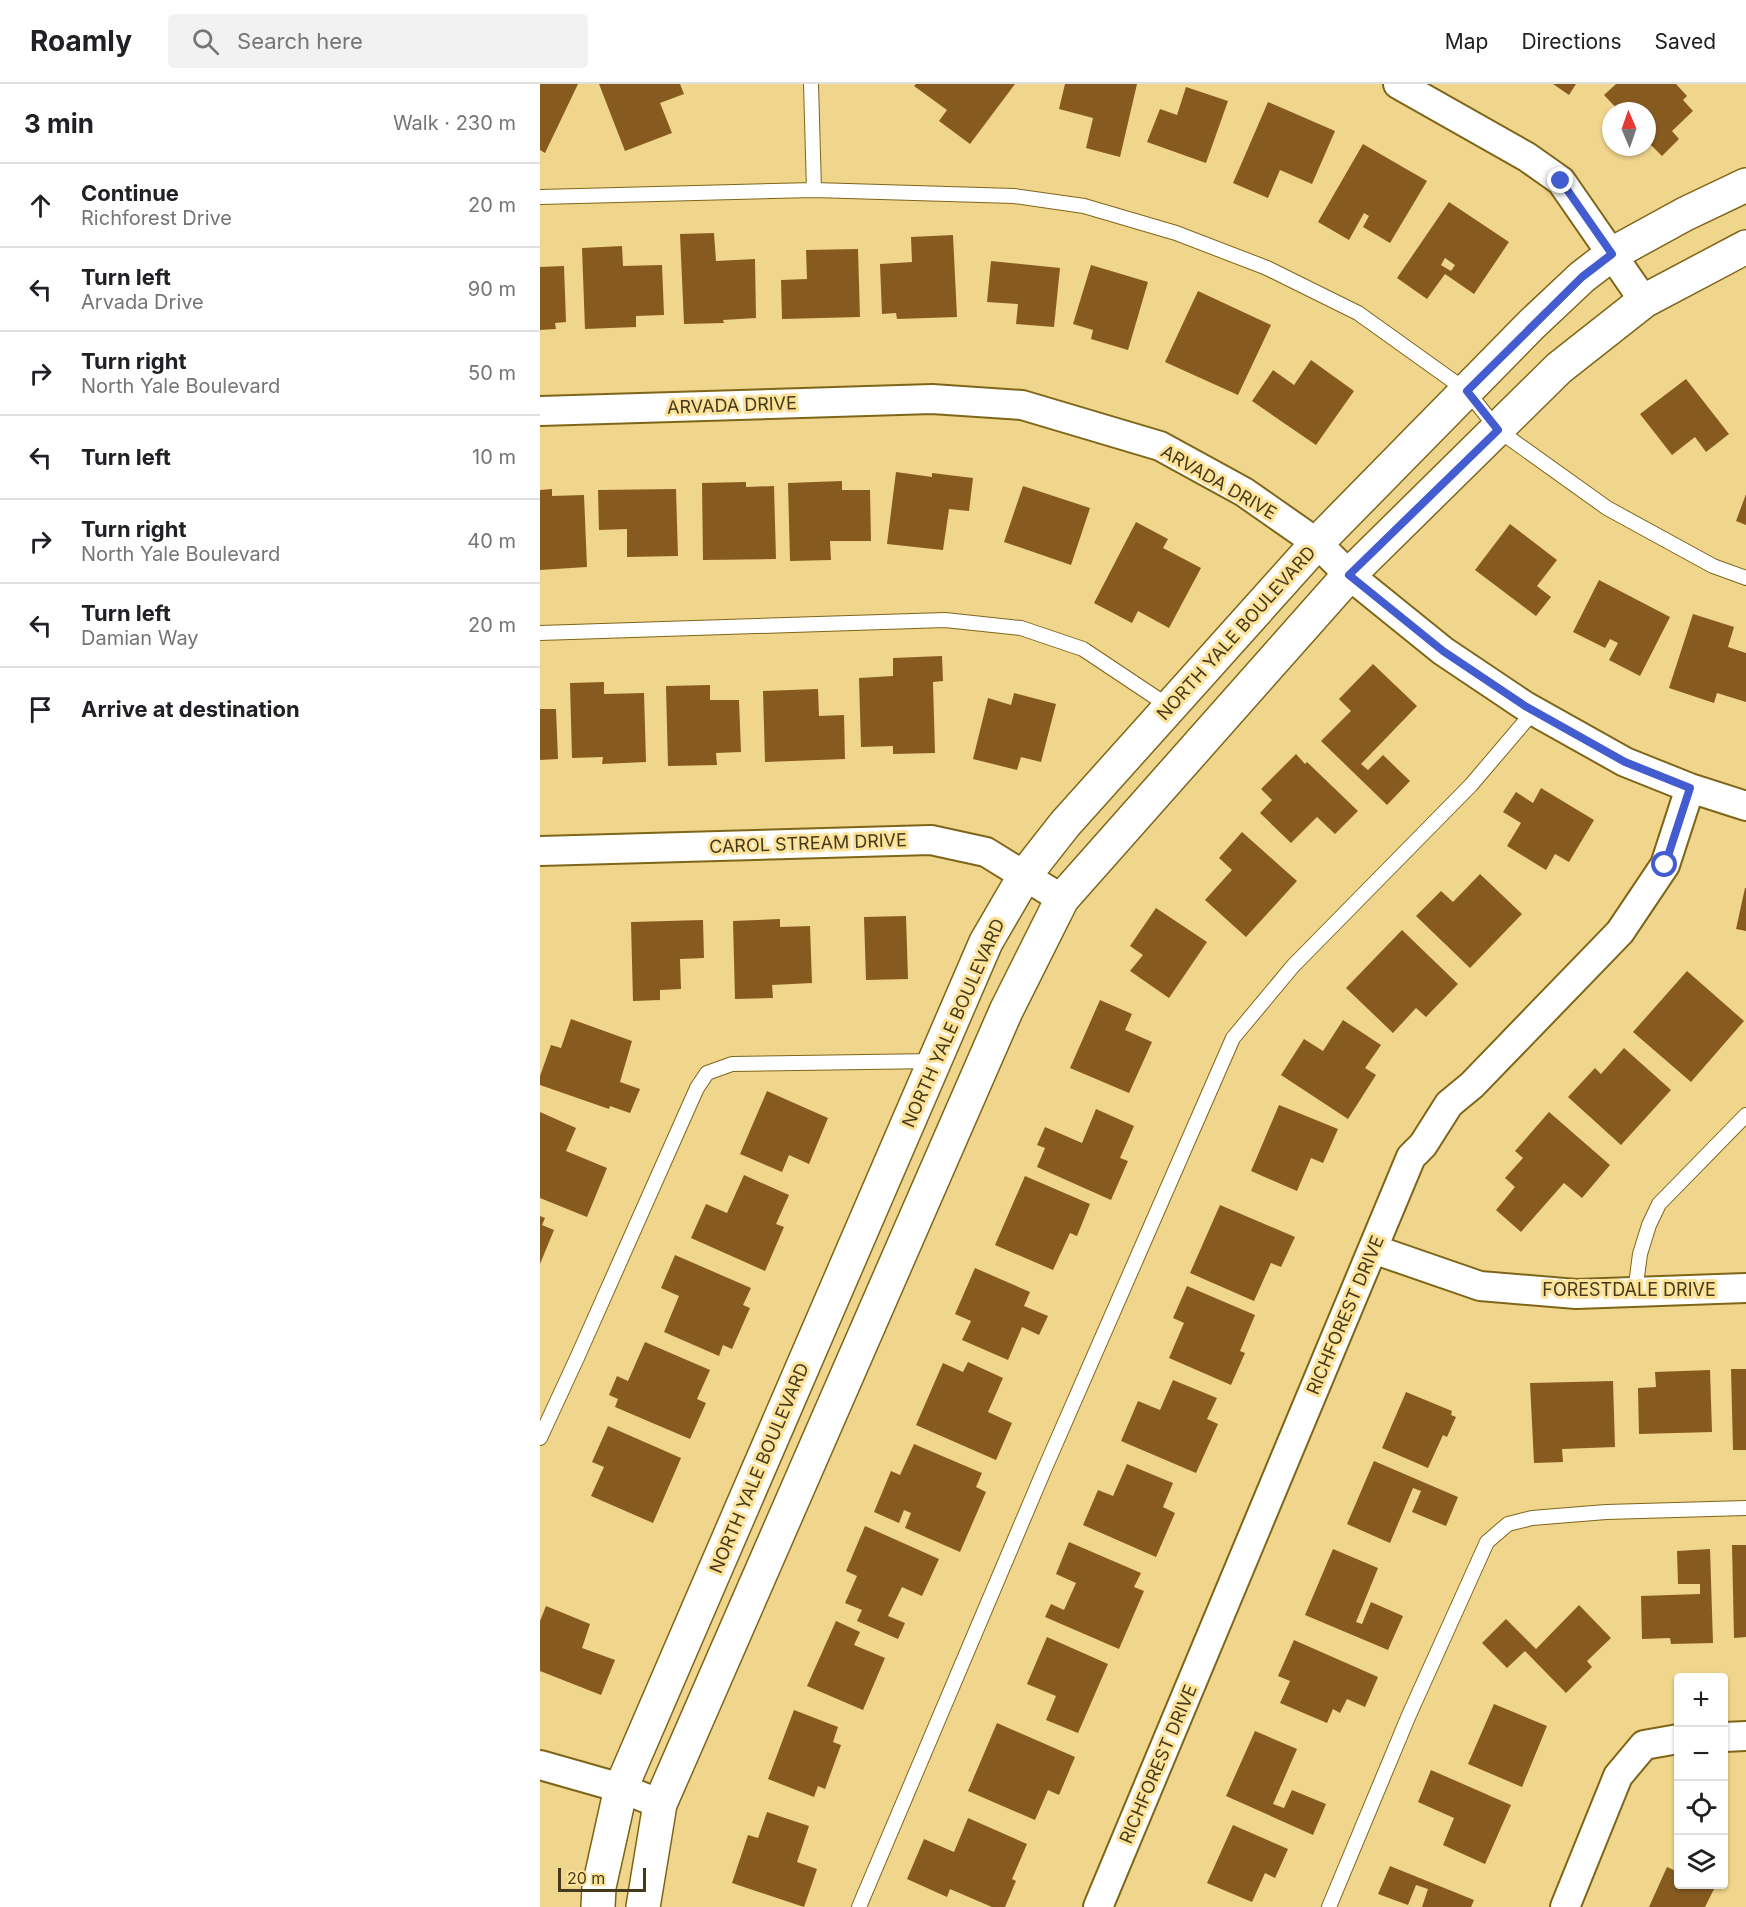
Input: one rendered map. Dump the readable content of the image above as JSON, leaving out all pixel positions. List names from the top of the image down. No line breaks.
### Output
{"streets":{"street":["ARVADA DRIVE","NORTH YALE BOULEVARD","CAROL STREAM DRIVE","FORESTDALE DRIVE","RICHFOREST DRIVE"]},"crossings":[["ARVADA DRIVE","NORTH YALE BOULEVARD"],["ARVADA DRIVE","RICHFOREST DRIVE"],["NORTH YALE BOULEVARD","CAROL STREAM DRIVE"],["FORESTDALE DRIVE","RICHFOREST DRIVE"]],"scale_bar":"20 m","north":"top","page":{"header":"Roamly","search":"Search here","nav":["Map","Directions","Saved"],"heading":["3 min","Walk · 230 m"],"list":[["Continue","Richforest Drive","20 m"],["Turn left","Arvada Drive","90 m"],["Turn right","North Yale Boulevard","50 m"],["Turn left","10 m"],["Turn right","North Yale Boulevard","40 m"],["Turn left","Damian Way","20 m"],"Arrive at destination"],"map_buttons":["+","−"],"scale":"20 m"}}
